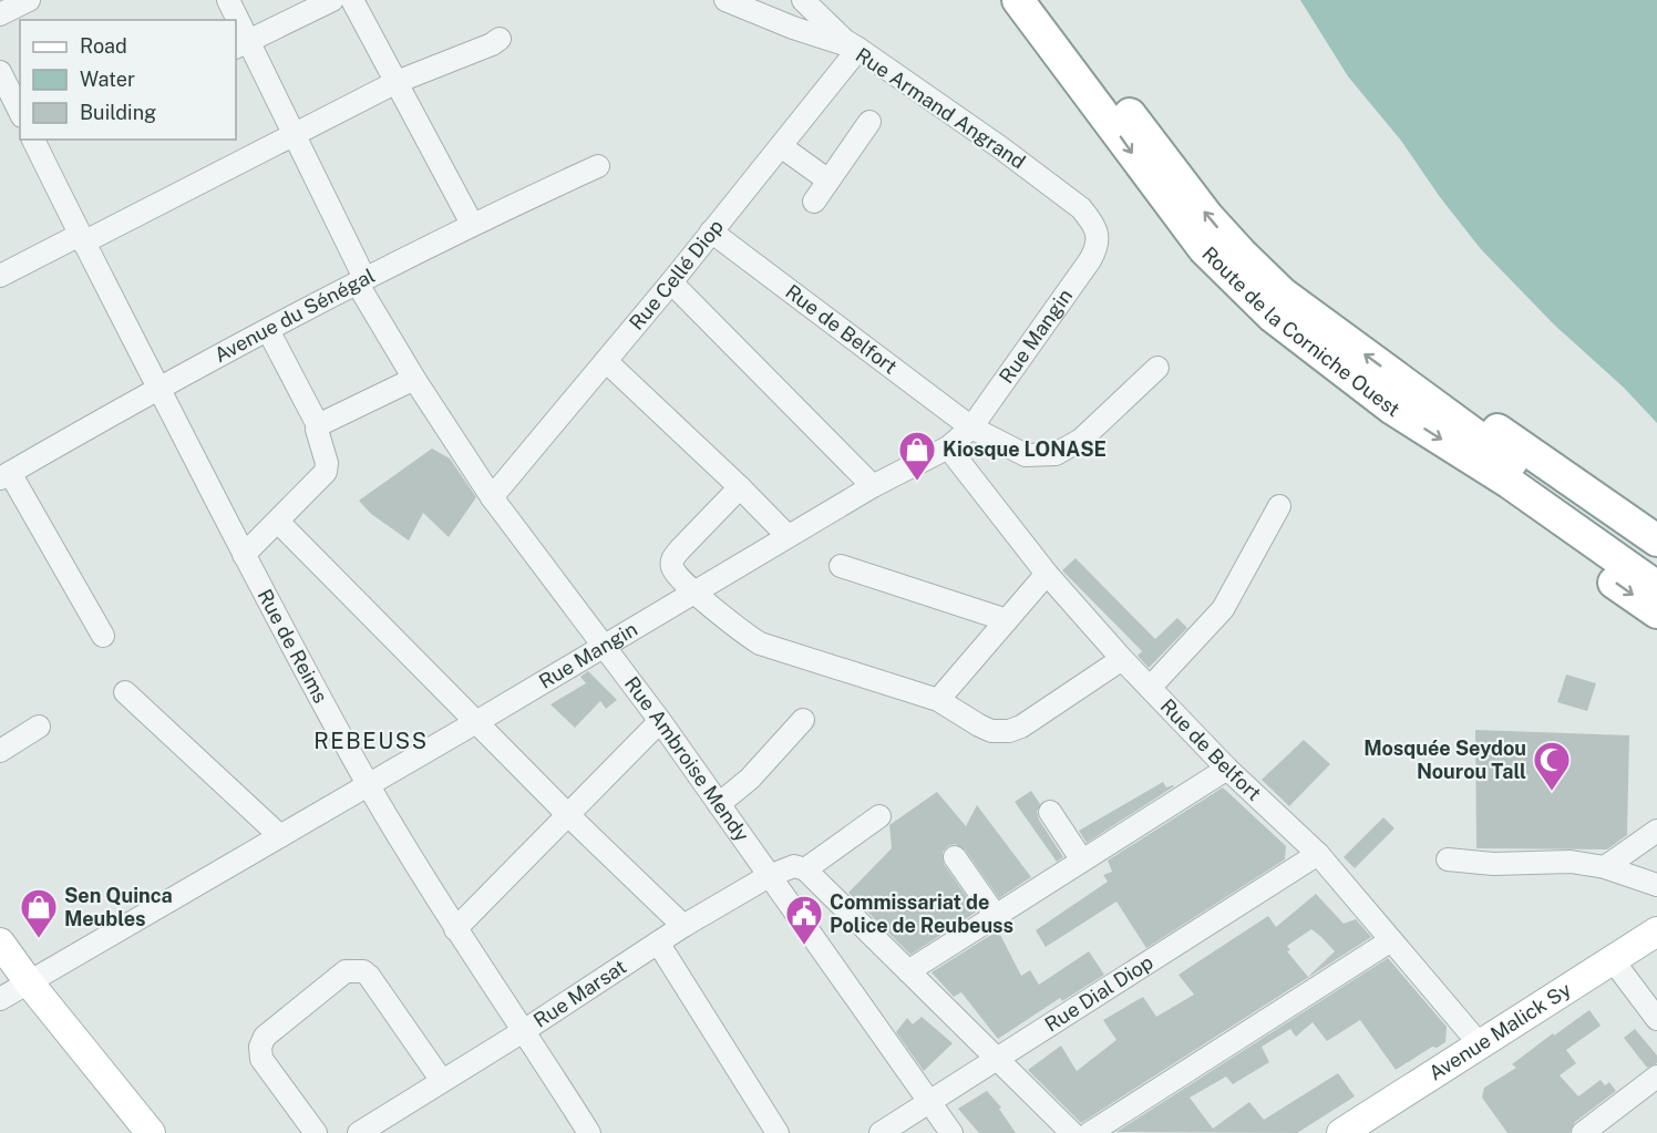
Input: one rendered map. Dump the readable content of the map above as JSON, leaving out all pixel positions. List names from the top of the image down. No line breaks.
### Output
{"streets":{"highway":["Route de la Corniche Ouest"],"main road":["Avenue Malick Sy"],"street":["Rue Armand Angrand","Rue Cellé Diop","Avenue du Sénégal","Rue de Belfort","Rue Mangin","Rue de Reims","Rue Ambroise Mendy","Rue Marsat","Rue Dial Diop"]},"crossings":[["Rue Armand Angrand","Rue Cellé Diop"],["Rue Armand Angrand","Rue Mangin"],["Rue Cellé Diop","Rue de Belfort"],["Rue Cellé Diop","Rue Ambroise Mendy"],["Avenue du Sénégal","Rue de Reims"],["Avenue du Sénégal","Rue Ambroise Mendy"],["Rue de Belfort","Rue Mangin"],["Rue de Belfort","Rue Dial Diop"],["Rue de Belfort","Avenue Malick Sy"],["Rue Mangin","Rue de Reims"],["Rue Mangin","Rue Ambroise Mendy"],["Rue de Reims","Rue Marsat"],["Rue Ambroise Mendy","Rue Marsat"],["Rue Ambroise Mendy","Rue Dial Diop"]],"districts":["REBEUSS"],"places":{"shop":["Kiosque LONASE","Sen Quinca Meubles"],"mosque":["Mosquée Seydou Nourou Tall"],"public building":["Commissariat de Police de Reubeuss"]},"legend":["Road","Water","Building"]}
